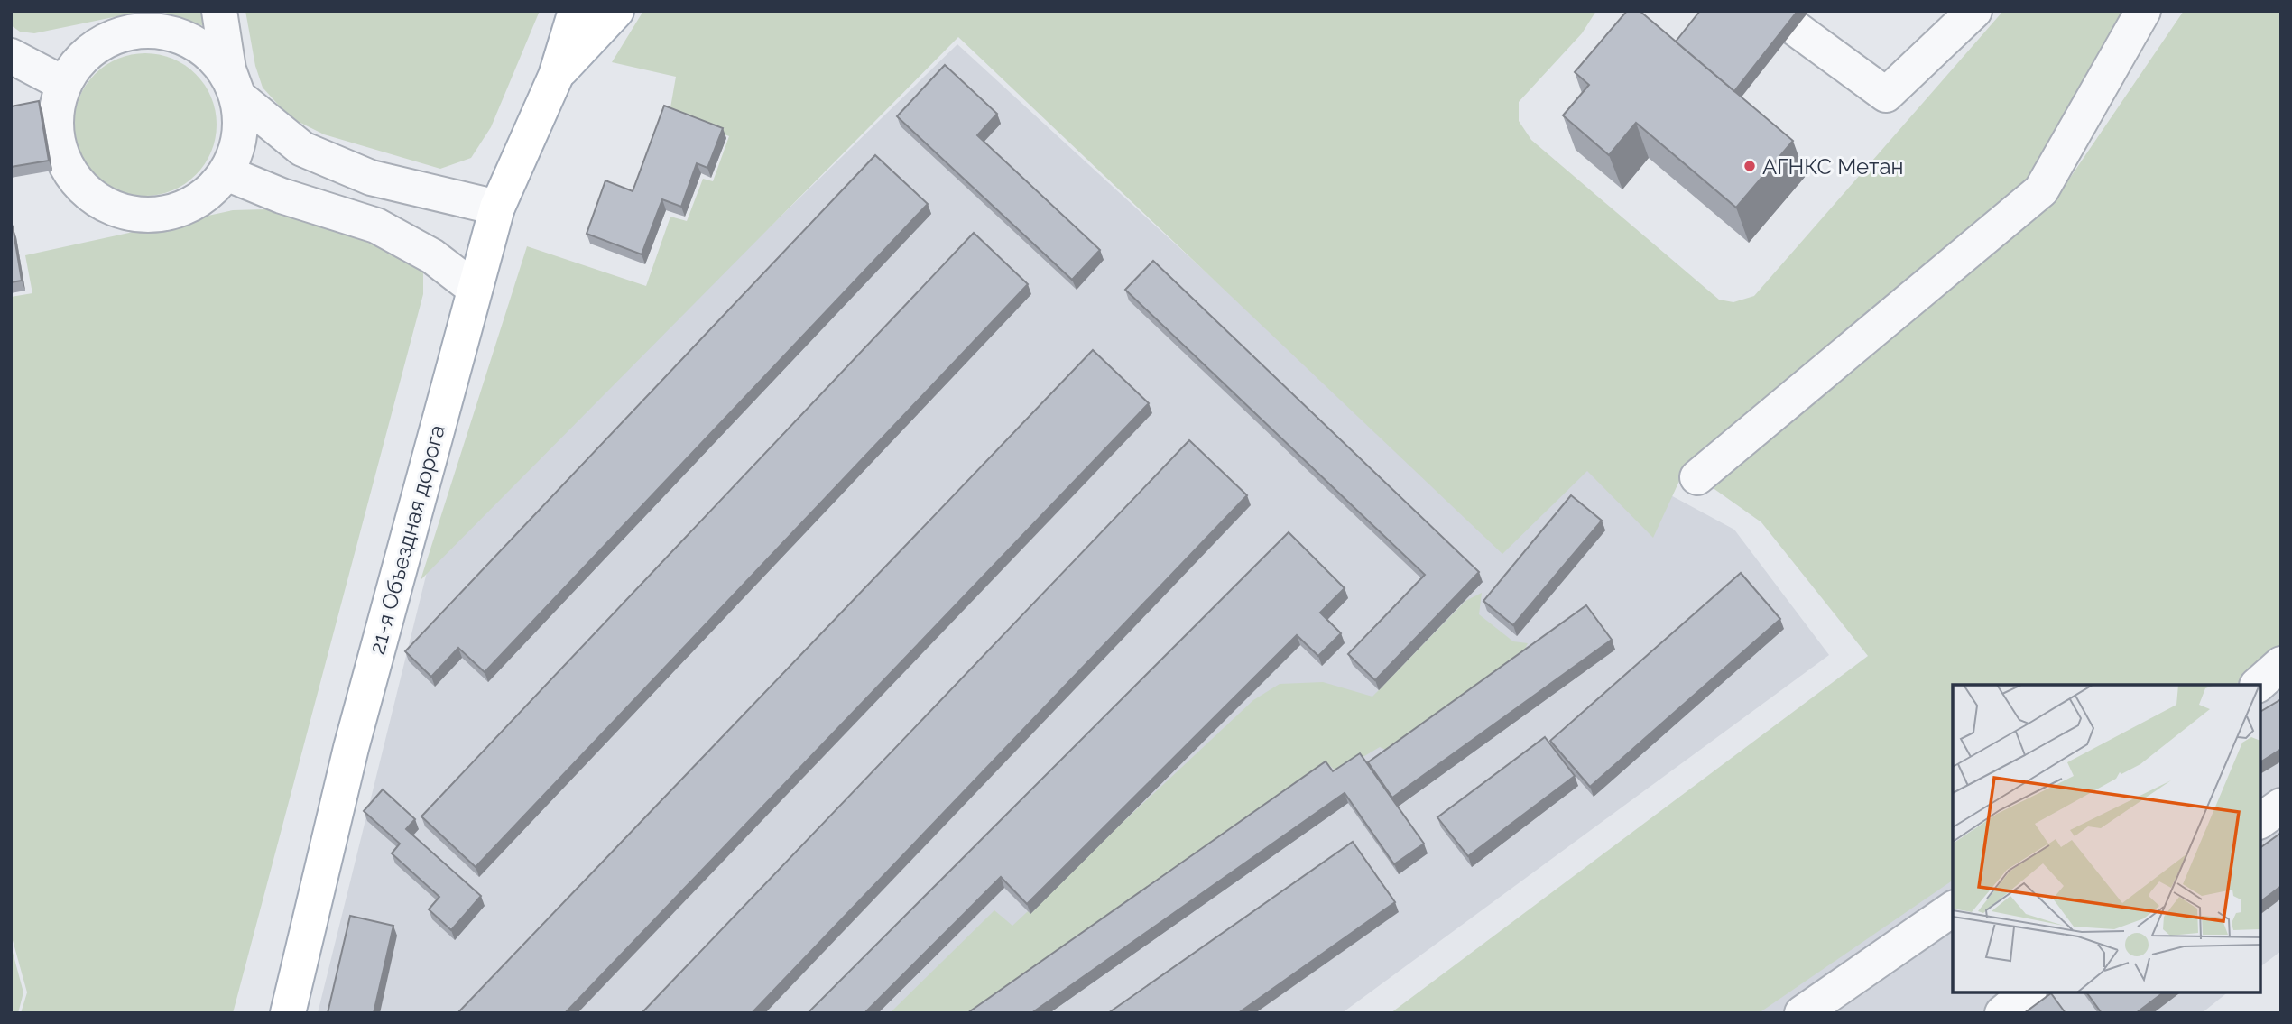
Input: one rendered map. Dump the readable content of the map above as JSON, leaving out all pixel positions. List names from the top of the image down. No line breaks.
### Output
{"streets":{"main road":["21-я Объездная дорога"]},"places":["АГНКС Метан"]}
